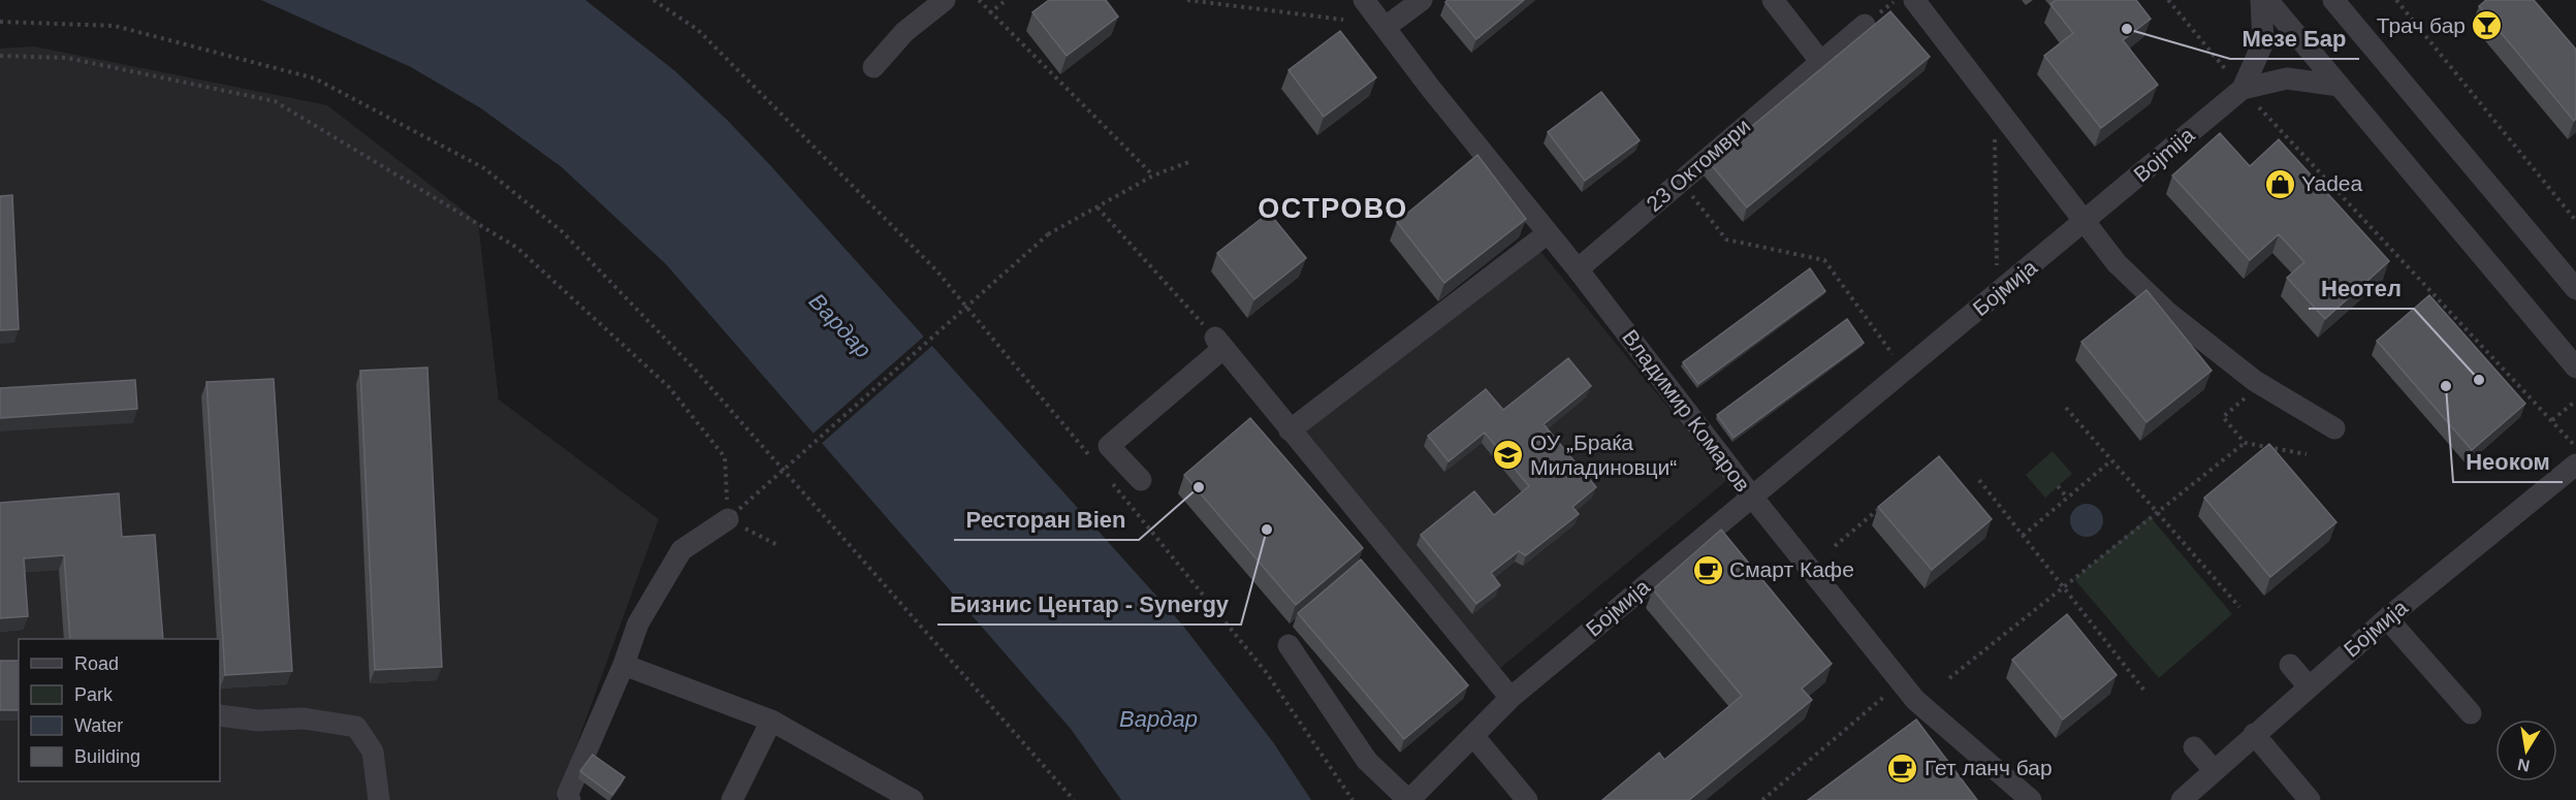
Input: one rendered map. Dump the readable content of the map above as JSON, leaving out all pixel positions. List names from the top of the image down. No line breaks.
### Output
{"streets":{"street":["Bojmija","23 Октомври","Бојмија","Владимир Комаров"]},"crossings":[["Bojmija","Бојмија"],["23 Октомври","Владимир Комаров"],["Бојмија","Владимир Комаров"]],"districts":["ОСТРОВО"],"water":["Вардар"],"places":{"bar":["Трач бар"],"other":["Мезе Бар","Неотел","Неоком","Ресторан Bien","Бизнис Центар - Synergy"],"shop":["Yadea"],"school or university":["ОУ „Браќа Миладиновци“"],"cafe":["Смарт Кафе","Гет ланч бар"]},"legend":["Road","Park","Water","Building"],"north":"bottom"}
